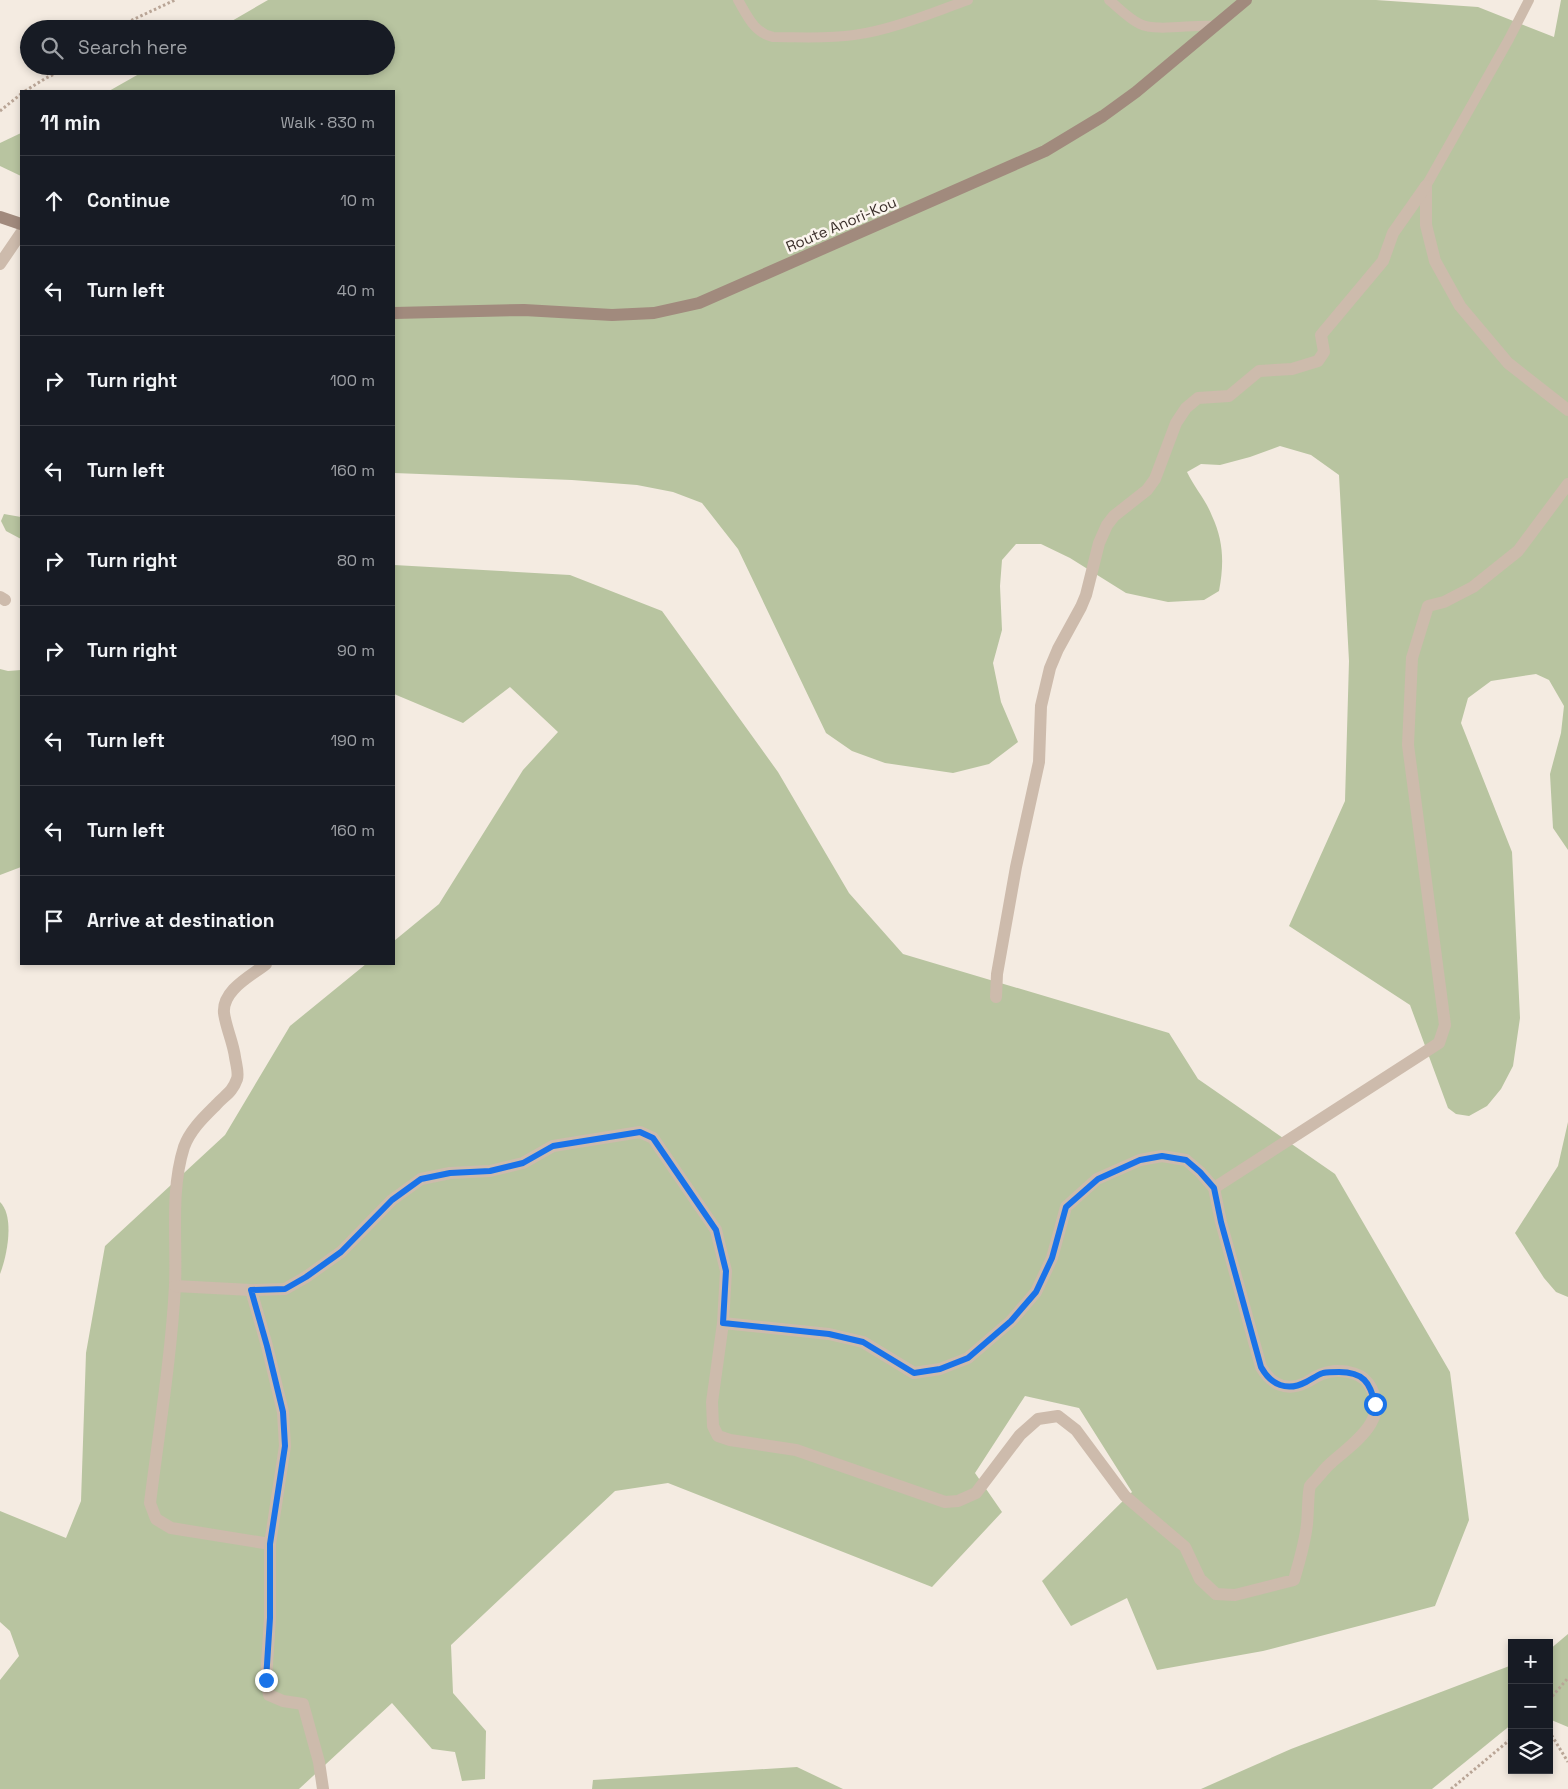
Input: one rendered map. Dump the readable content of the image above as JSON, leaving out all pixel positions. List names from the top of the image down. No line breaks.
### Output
{"streets":{"main road":["Route Anori-Kou"]},"page":{"search":"Search here","heading":["11 min","Walk · 830 m"],"list":[["Continue","10 m"],["Turn left","40 m"],["Turn right","100 m"],["Turn left","160 m"],["Turn right","80 m"],["Turn right","90 m"],["Turn left","190 m"],["Turn left","160 m"],"Arrive at destination"],"map_buttons":["+","−"]}}
